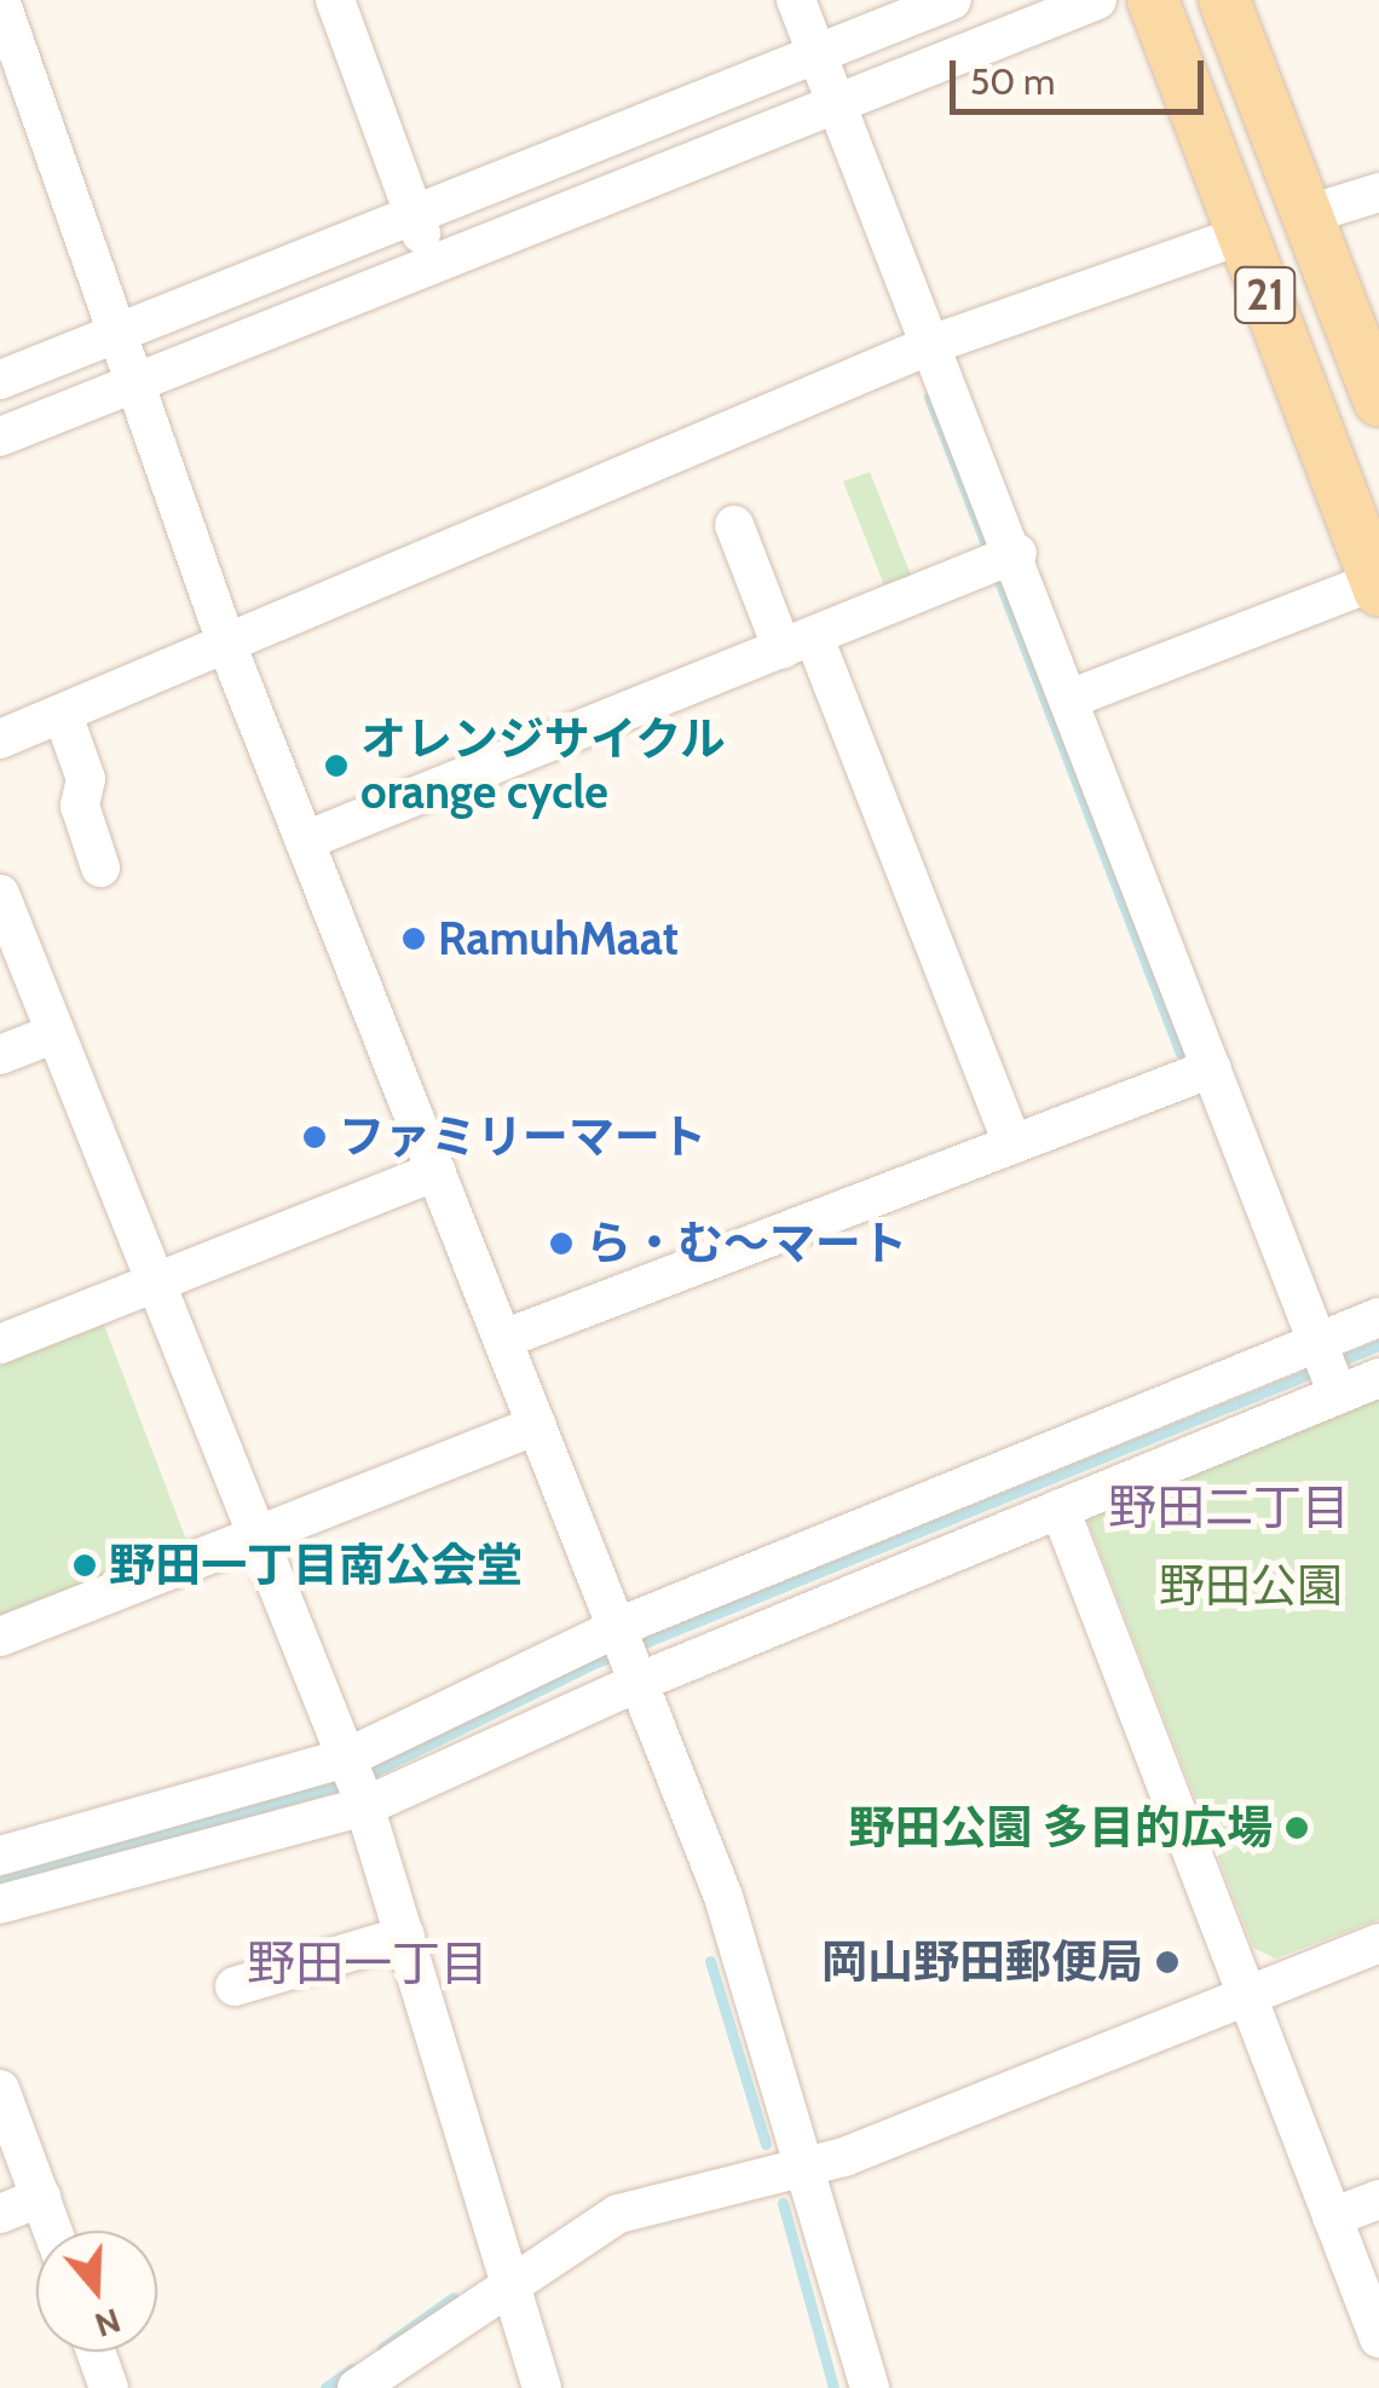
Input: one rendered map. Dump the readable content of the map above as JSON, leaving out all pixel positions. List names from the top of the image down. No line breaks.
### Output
{"streets":{"main road":["21"]},"districts":["野田二丁目","野田一丁目"],"parks":["野田公園"],"places":["オレンジサイクル orange cycle","RamuhMaat","ファミリーマート","ら・む～マート","野田一丁目南公会堂","野田公園 多目的広場","岡山野田郵便局"],"scale_bar":"50 m","north":"bottom"}
